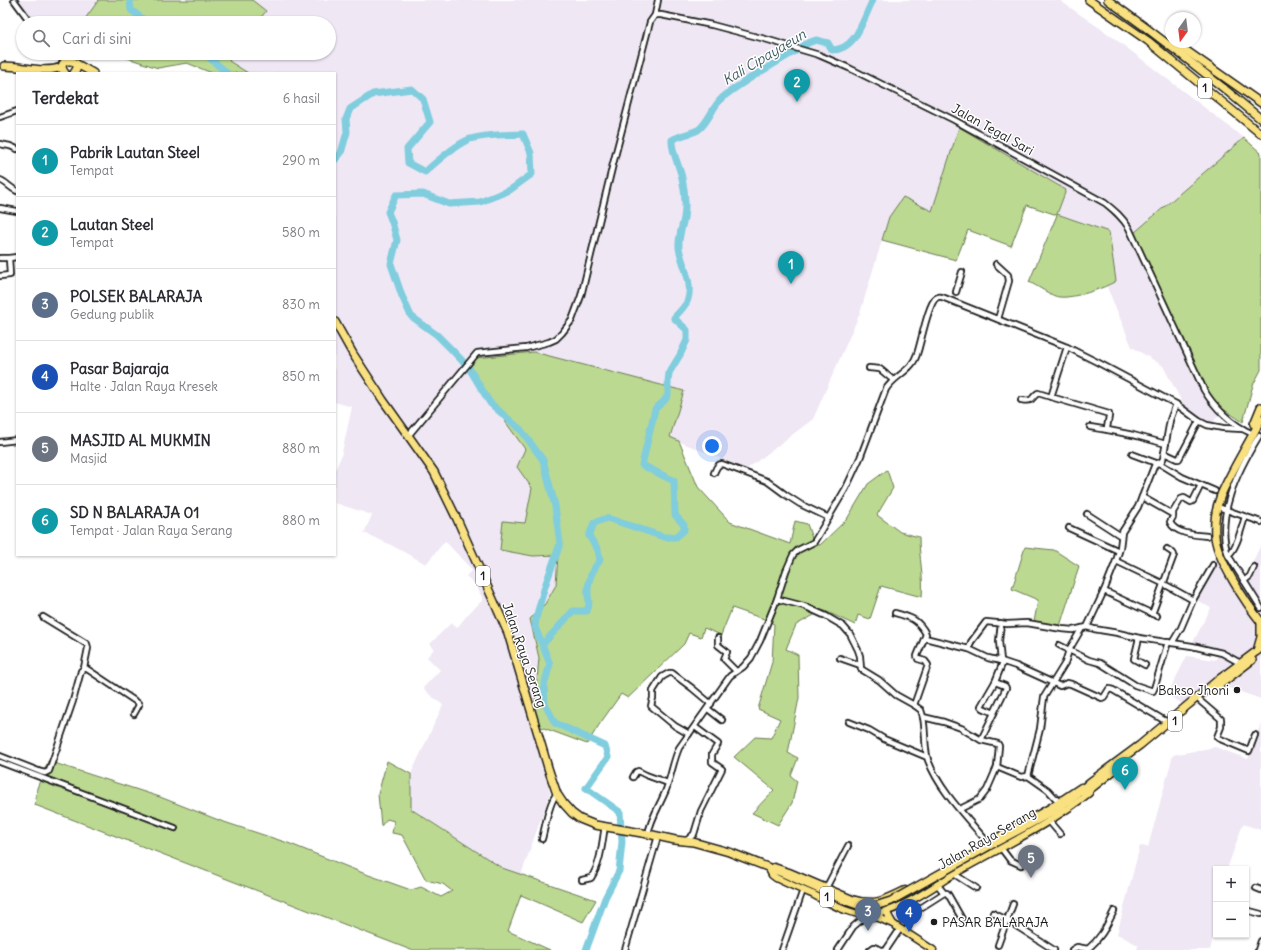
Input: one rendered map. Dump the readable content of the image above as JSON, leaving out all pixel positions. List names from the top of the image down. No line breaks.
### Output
{"streets":{"highway":["1","Jalan Raya Serang"],"street":["Jalan Tegal Sari"]},"water":["Kali Cipayaeun"],"places":["Bakso Jhoni","PASAR BALARAJA"],"north":"bottom","page":{"search":"Cari di sini","pins":["2","1","6","5","3","4"],"heading":["Terdekat","6 hasil"],"list":[{"mark":"1","name":"Pabrik Lautan Steel","note":"Tempat","value":"290 m"},{"mark":"2","name":"Lautan Steel","note":"Tempat","value":"580 m"},{"mark":"3","name":"POLSEK BALARAJA","note":"Gedung publik","value":"830 m"},{"mark":"4","name":"Pasar Bajaraja","note":"Halte · Jalan Raya Kresek","value":"850 m"},{"mark":"5","name":"MASJID AL MUKMIN","note":"Masjid","value":"880 m"},{"mark":"6","name":"SD N BALARAJA 01","note":"Tempat · Jalan Raya Serang","value":"880 m"}],"map_buttons":["+","−"]}}
